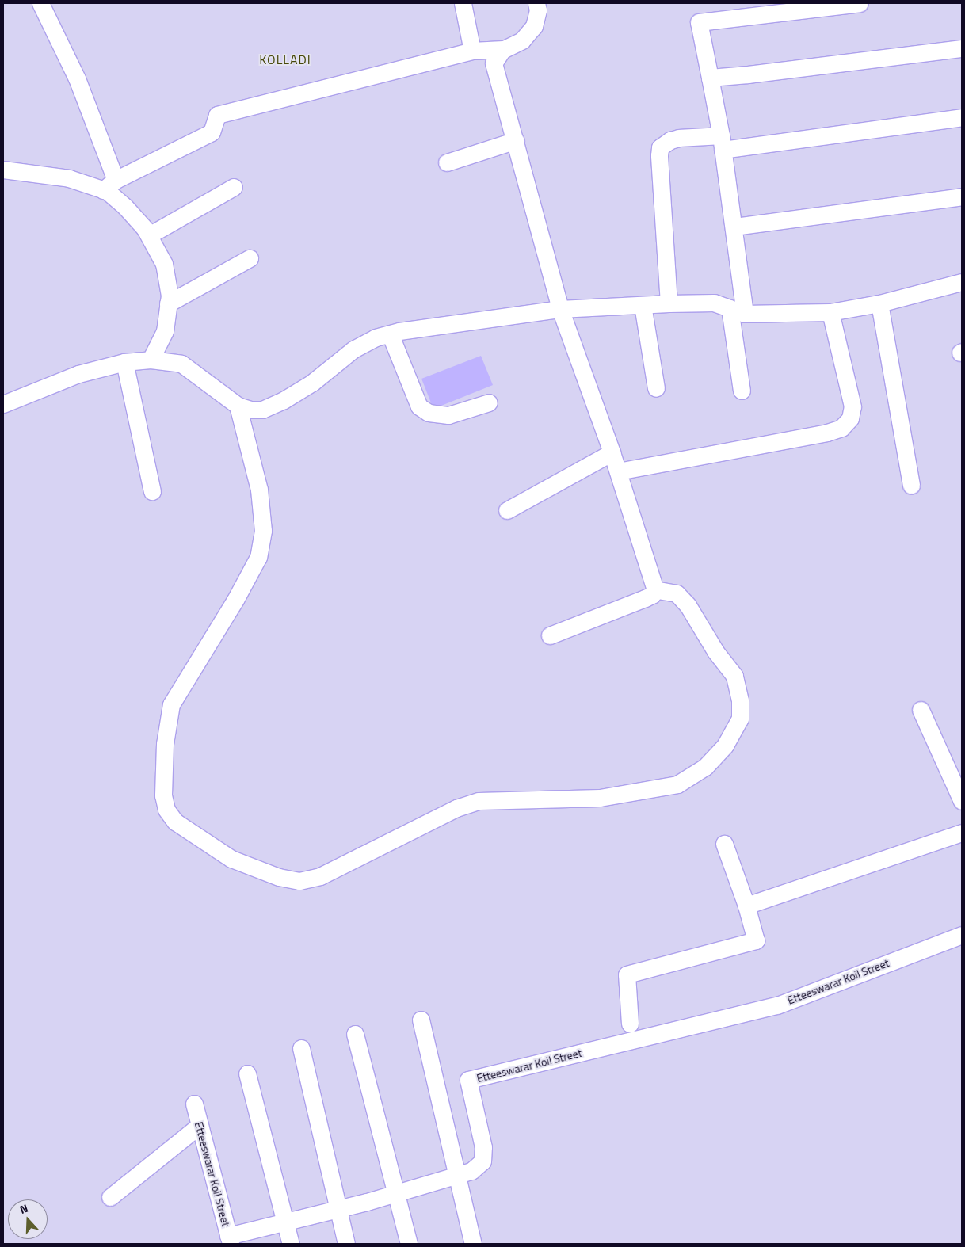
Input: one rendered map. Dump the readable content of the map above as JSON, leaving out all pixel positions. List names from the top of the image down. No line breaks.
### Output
{"streets":{"street":["Etteeswarar Koil Street"]},"districts":["KOLLADI"],"north":"top"}
